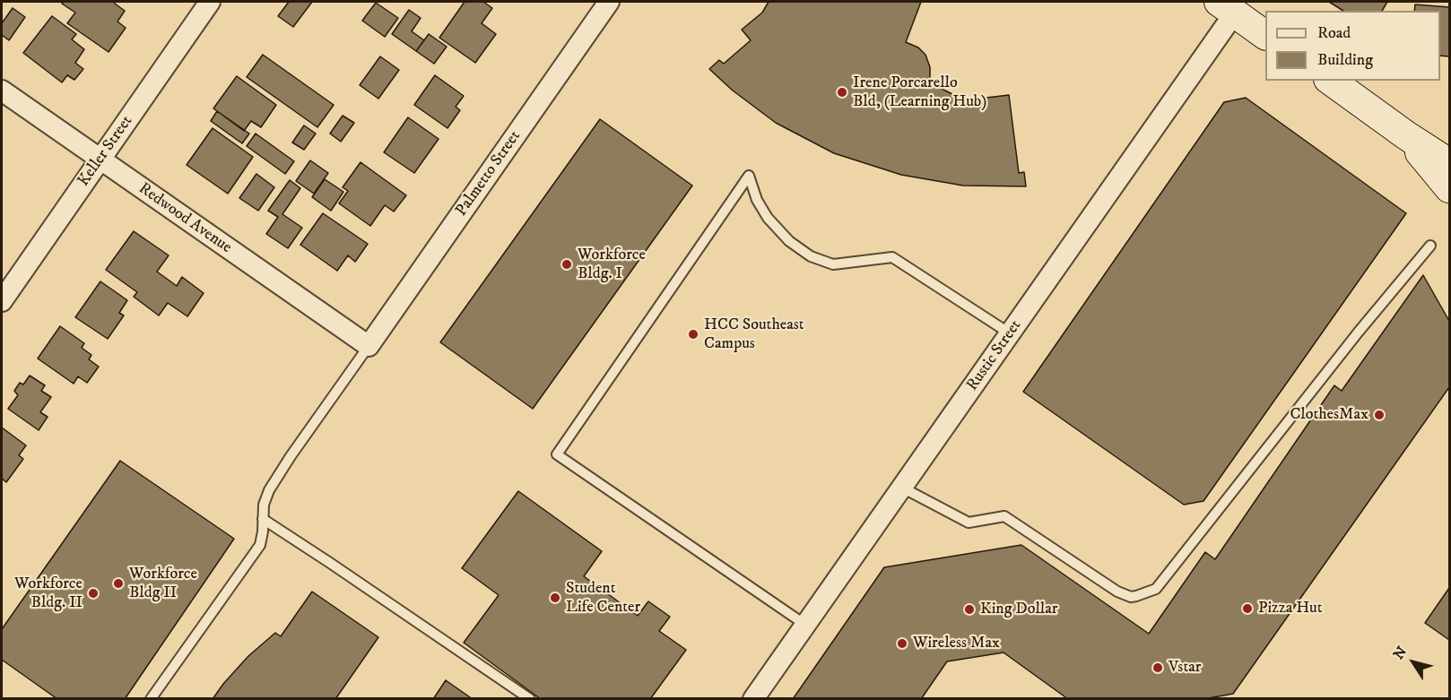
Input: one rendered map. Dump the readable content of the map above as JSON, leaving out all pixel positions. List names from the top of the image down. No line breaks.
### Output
{"streets":{"street":["Keller Street","Palmetto Street","Redwood Avenue","Rustic Street"]},"crossings":[["Keller Street","Redwood Avenue"],["Palmetto Street","Redwood Avenue"]],"places":["Irene Porcarello Bld, (Learning Hub)","Workforce Bldg. I","HCC Southeast Campus","ClothesMax","Workforce Bldg II","Workforce Bldg. II","Student Life Center","Pizza Hut","King Dollar","Wireless Max","Vstar"],"legend":["Road","Building"],"north":"top left"}
